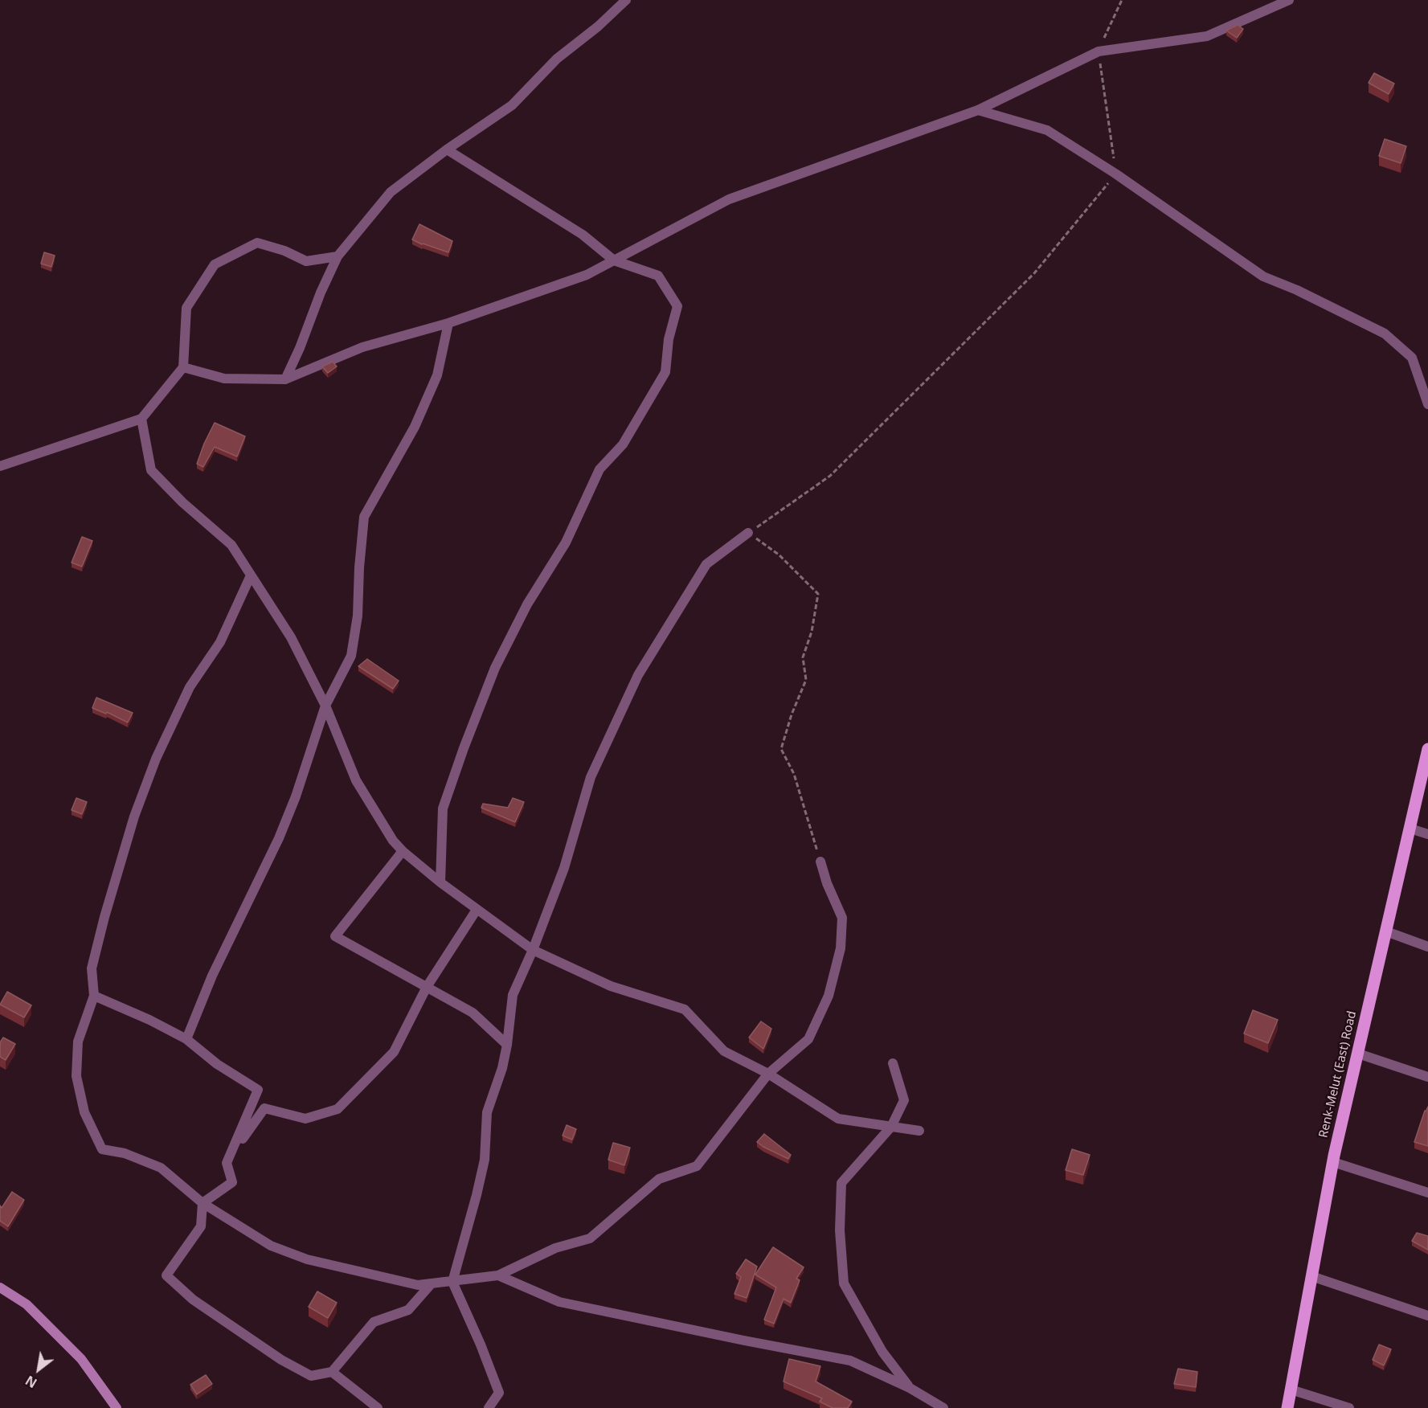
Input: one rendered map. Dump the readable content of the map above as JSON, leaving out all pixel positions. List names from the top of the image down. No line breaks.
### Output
{"streets":{"main road":["Renk-Melut (East) Road"]},"north":"bottom left"}
